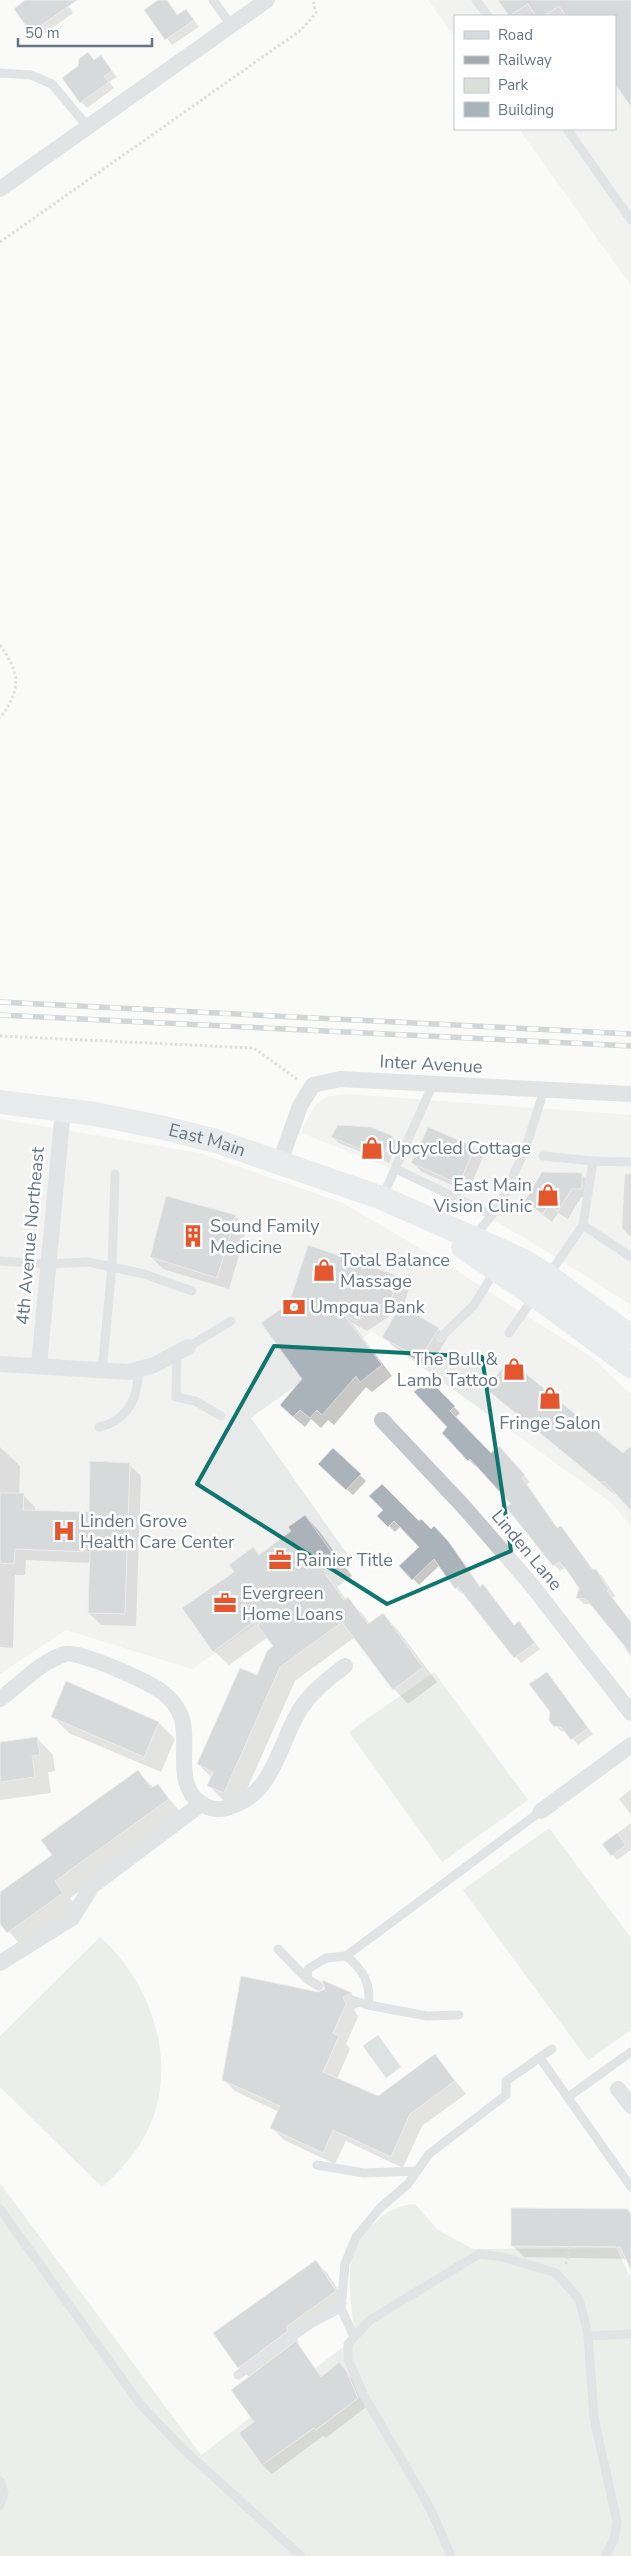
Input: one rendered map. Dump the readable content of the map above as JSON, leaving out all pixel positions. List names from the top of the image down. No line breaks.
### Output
{"streets":{"main road":["East Main"],"street":["Inter Avenue","4th Avenue Northeast","Linden Lane"]},"crossings":[["East Main","4th Avenue Northeast"]],"places":{"shop":["Upcycled Cottage","East Main Vision Clinic","Total Balance Massage","The Bull & Lamb Tattoo","Fringe Salon"],"building":["Sound Family Medicine"],"bank":["Umpqua Bank"],"hospital":["Linden Grove Health Care Center"],"office":["Rainier Title","Evergreen Home Loans"]},"legend":["Road","Railway","Park","Building"],"scale_bar":"50 m"}
